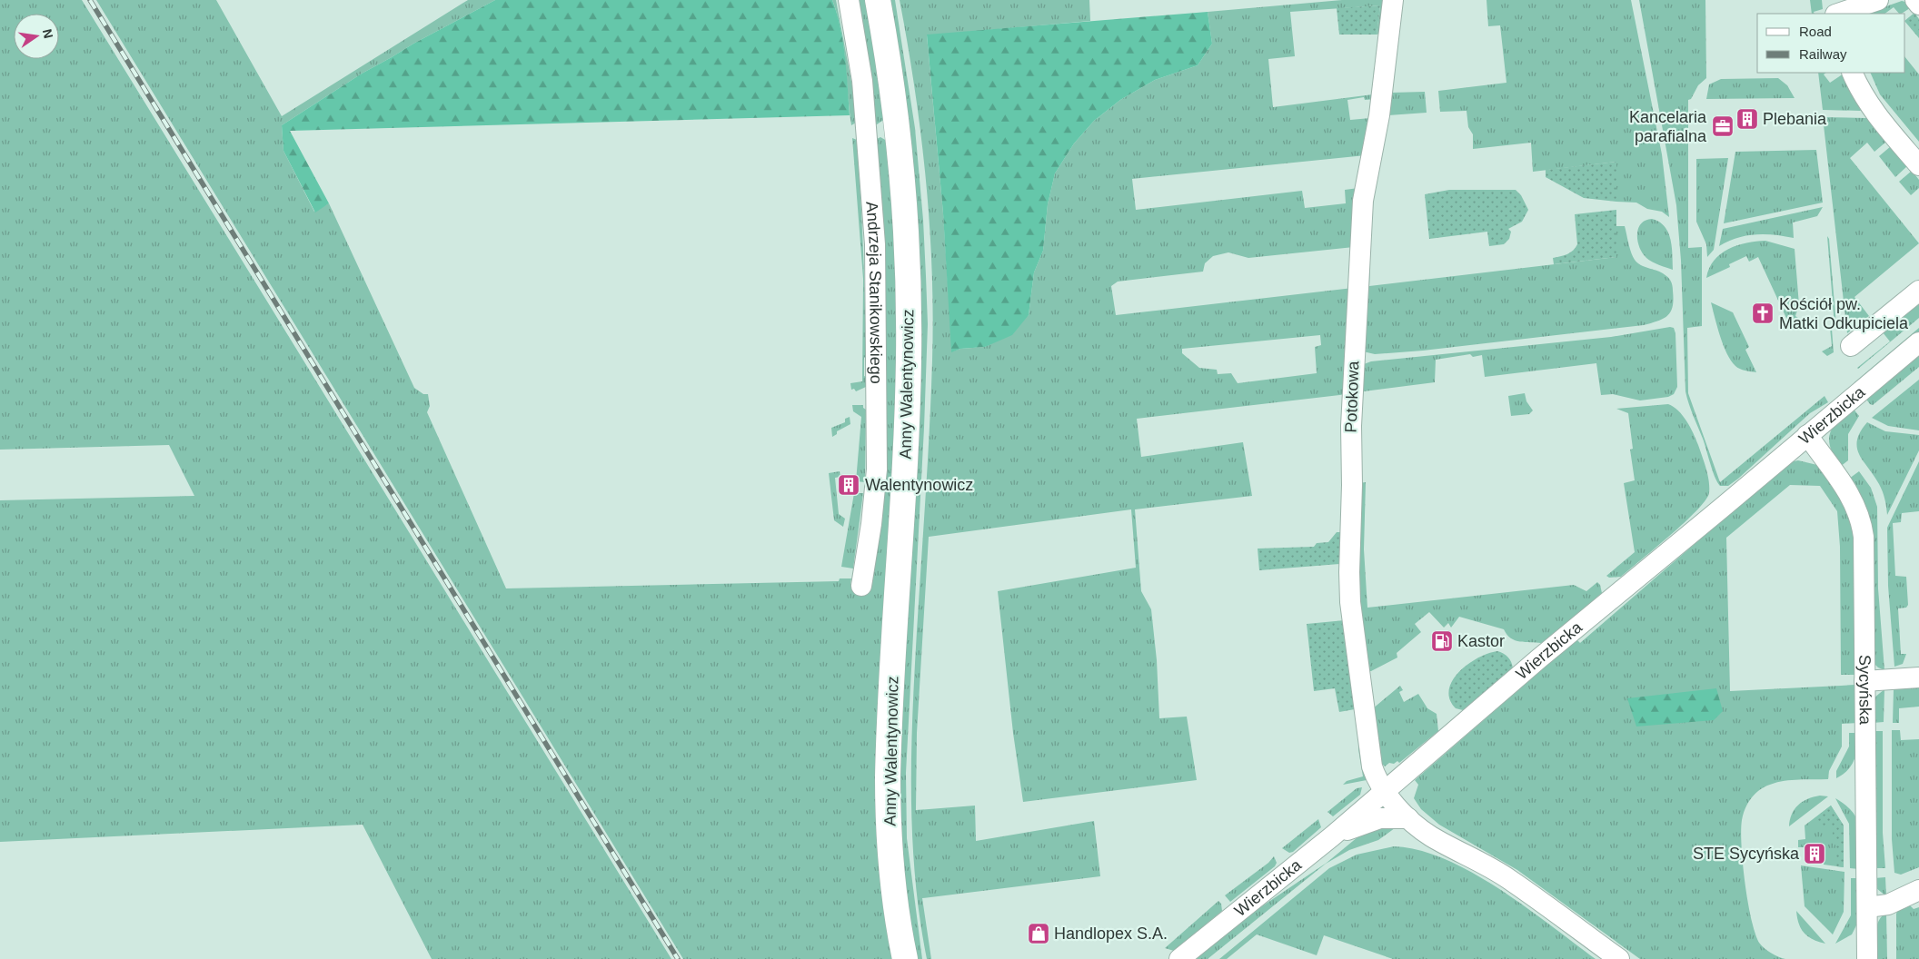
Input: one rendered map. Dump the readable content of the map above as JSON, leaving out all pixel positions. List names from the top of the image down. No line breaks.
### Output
{"streets":{"main road":["Anny Walentynowicz"],"street":["Andrzeja Stanikowskiego","Potokowa","Wierzbicka","Sycyńska"]},"crossings":[["Potokowa","Wierzbicka"],["Wierzbicka","Sycyńska"]],"places":{"building":["Plebania","Walentynowicz","STE Sycyńska"],"office":["Kancelaria parafialna"],"church":["Kościół pw. Matki Odkupiciela"],"fuel station":["Kastor"],"shop":["Handlopex S.A."]},"legend":["Road","Railway"],"north":"right"}
